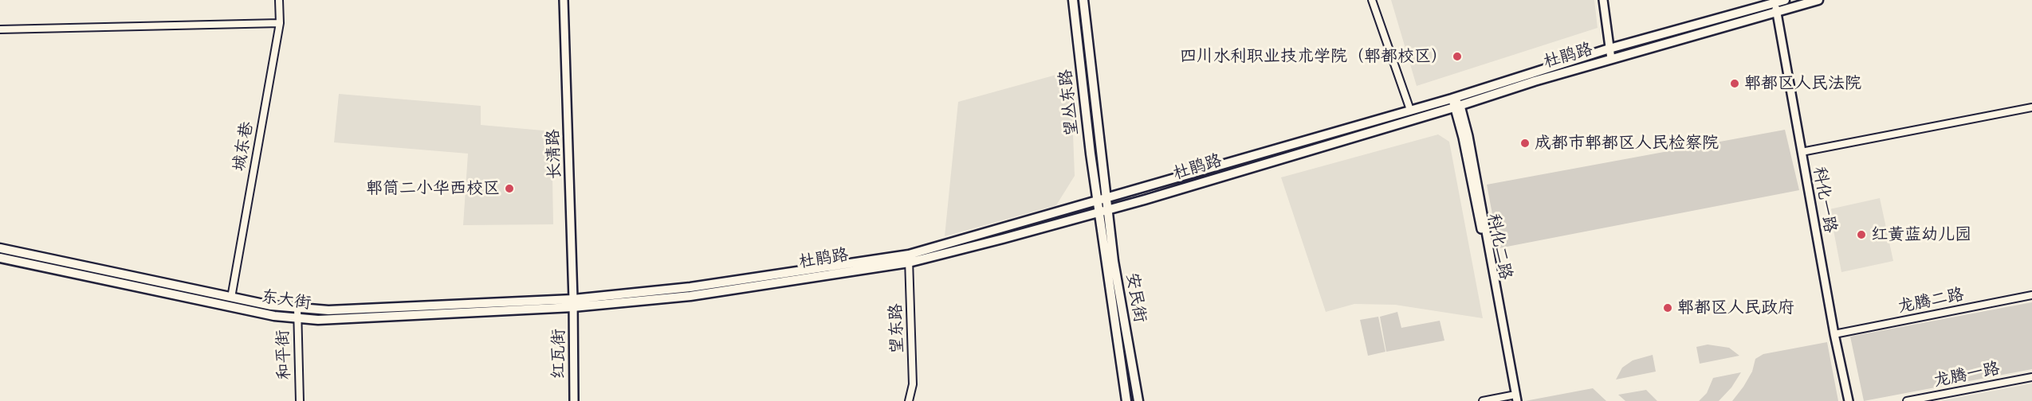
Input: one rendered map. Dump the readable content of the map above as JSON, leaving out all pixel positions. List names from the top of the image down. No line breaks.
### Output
{"streets":{"main road":["杜鹃路","望丛东路","安民街","东大街"],"street":["城东巷","长清路","科化一路","科化二路","龙腾二路","望东路","红瓦街","和平街","龙腾一路"]},"crossings":[["杜鹃路","望丛东路"],["杜鹃路","长清路"],["杜鹃路","科化一路"],["杜鹃路","科化二路"],["杜鹃路","安民街"],["杜鹃路","东大街"],["杜鹃路","望东路"],["杜鹃路","红瓦街"],["望丛东路","安民街"],["城东巷","东大街"],["长清路","东大街"],["长清路","红瓦街"],["科化一路","龙腾二路"],["东大街","红瓦街"],["东大街","和平街"]],"places":["四川水利职业技术学院（郫都校区）","郫都区人民法院","成都市郫都区人民检察院","郫筒二小华西校区","红黄蓝幼儿园","郫都区人民政府"]}
